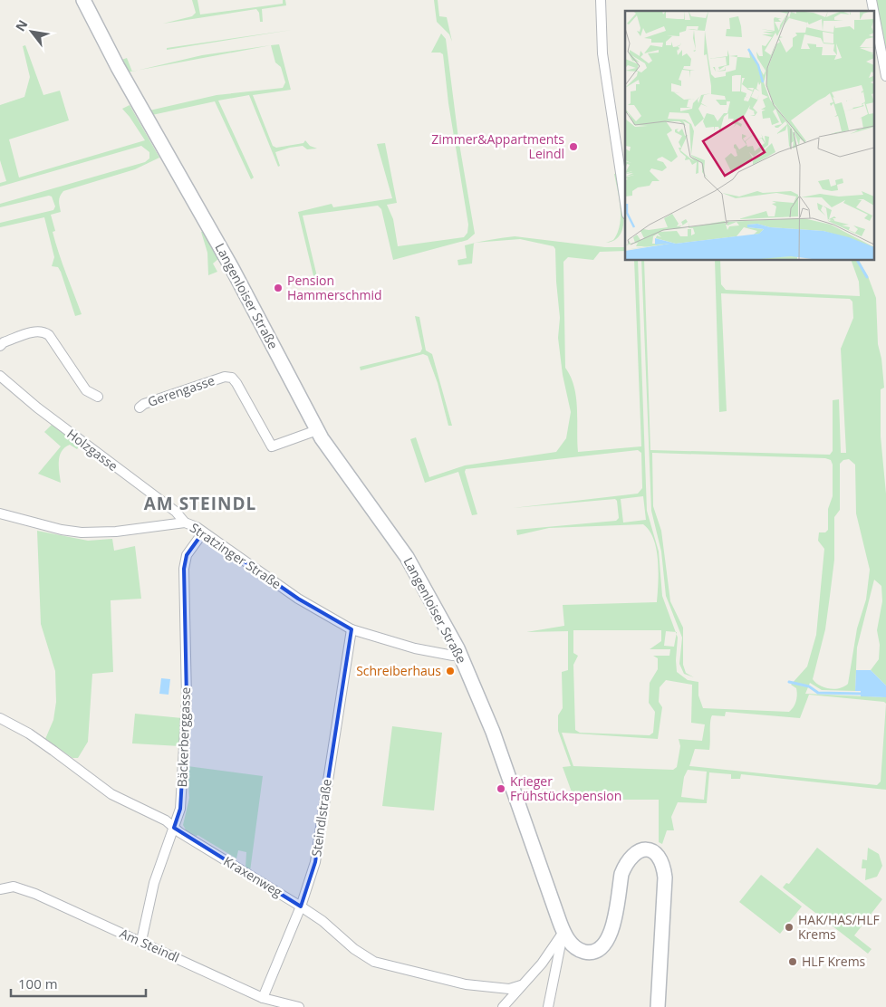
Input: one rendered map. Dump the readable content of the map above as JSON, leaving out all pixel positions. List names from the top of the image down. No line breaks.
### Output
{"streets":{"street":["Langenloiser Straße","Gerengasse","Holzgasse","Stratzinger Straße","Bäckerberggasse","Steindlstraße","Kraxenweg","Am Steindl"]},"crossings":[["Langenloiser Straße","Gerengasse"],["Langenloiser Straße","Stratzinger Straße"],["Holzgasse","Stratzinger Straße"],["Stratzinger Straße","Bäckerberggasse"],["Stratzinger Straße","Steindlstraße"],["Bäckerberggasse","Kraxenweg"],["Bäckerberggasse","Am Steindl"],["Steindlstraße","Kraxenweg"],["Steindlstraße","Am Steindl"]],"districts":["AM STEINDL"],"places":["Zimmer&Appartments Leindl","Pension Hammerschmid","Schreiberhaus","Krieger Frühstückspension","HAK/HAS/HLF Krems","HLF Krems"],"scale_bar":"100 m","north":"top left"}
